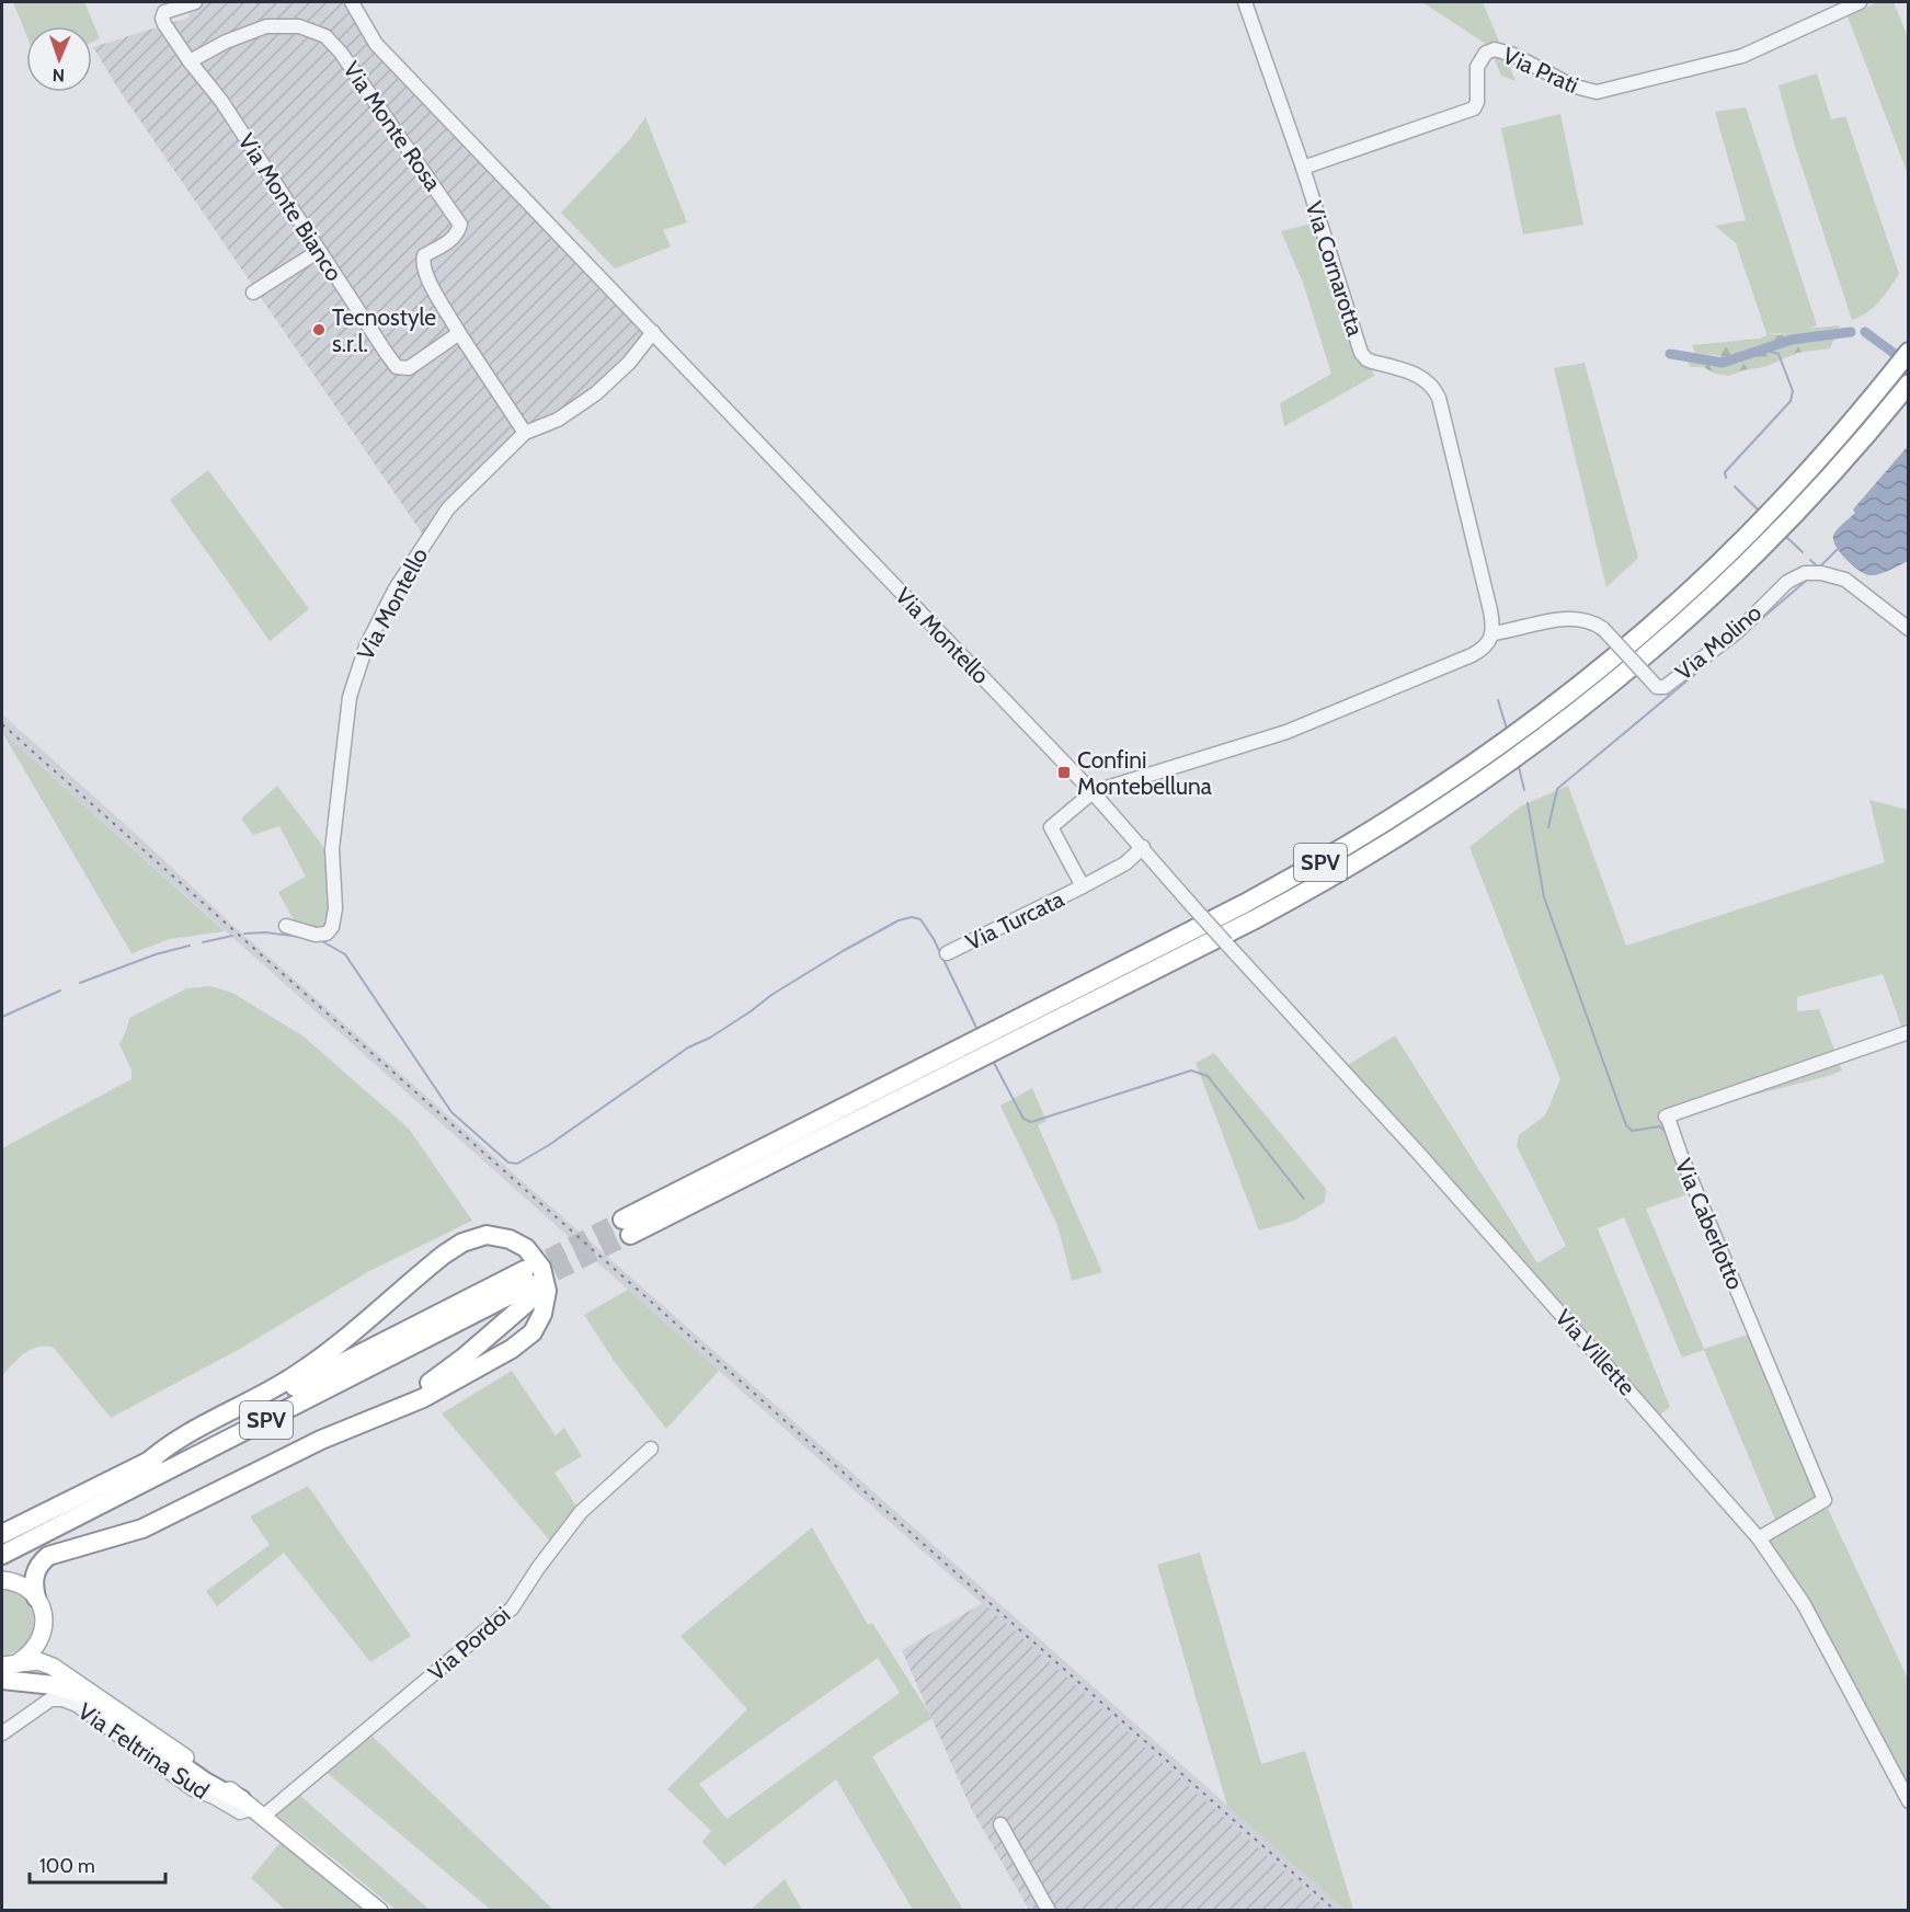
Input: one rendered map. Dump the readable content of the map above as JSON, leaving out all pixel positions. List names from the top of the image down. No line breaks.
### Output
{"streets":{"highway":["SPV"],"main road":["Via Feltrina Sud"],"street":["Via Prati","Via Monte Rosa","Via Monte Bianco","Via Cornarotta","Via Montello","Via Molino","Via Turcata","Via Caberlotto","Via Villette","Via Pordoi"]},"crossings":[["Via Prati","Via Cornarotta"],["Via Monte Rosa","Via Monte Bianco"],["Via Cornarotta","Via Molino"],["Via Montello","Via Molino"],["Via Montello","Via Turcata"],["Via Montello","Via Villette"],["Via Molino","Via Turcata"],["Via Caberlotto","Via Villette"],["Via Pordoi","Via Feltrina Sud"]],"places":{"other":["Tecnostyle s.r.l."],"transit":["Confini Montebelluna"]},"scale_bar":"100 m","north":"bottom"}
